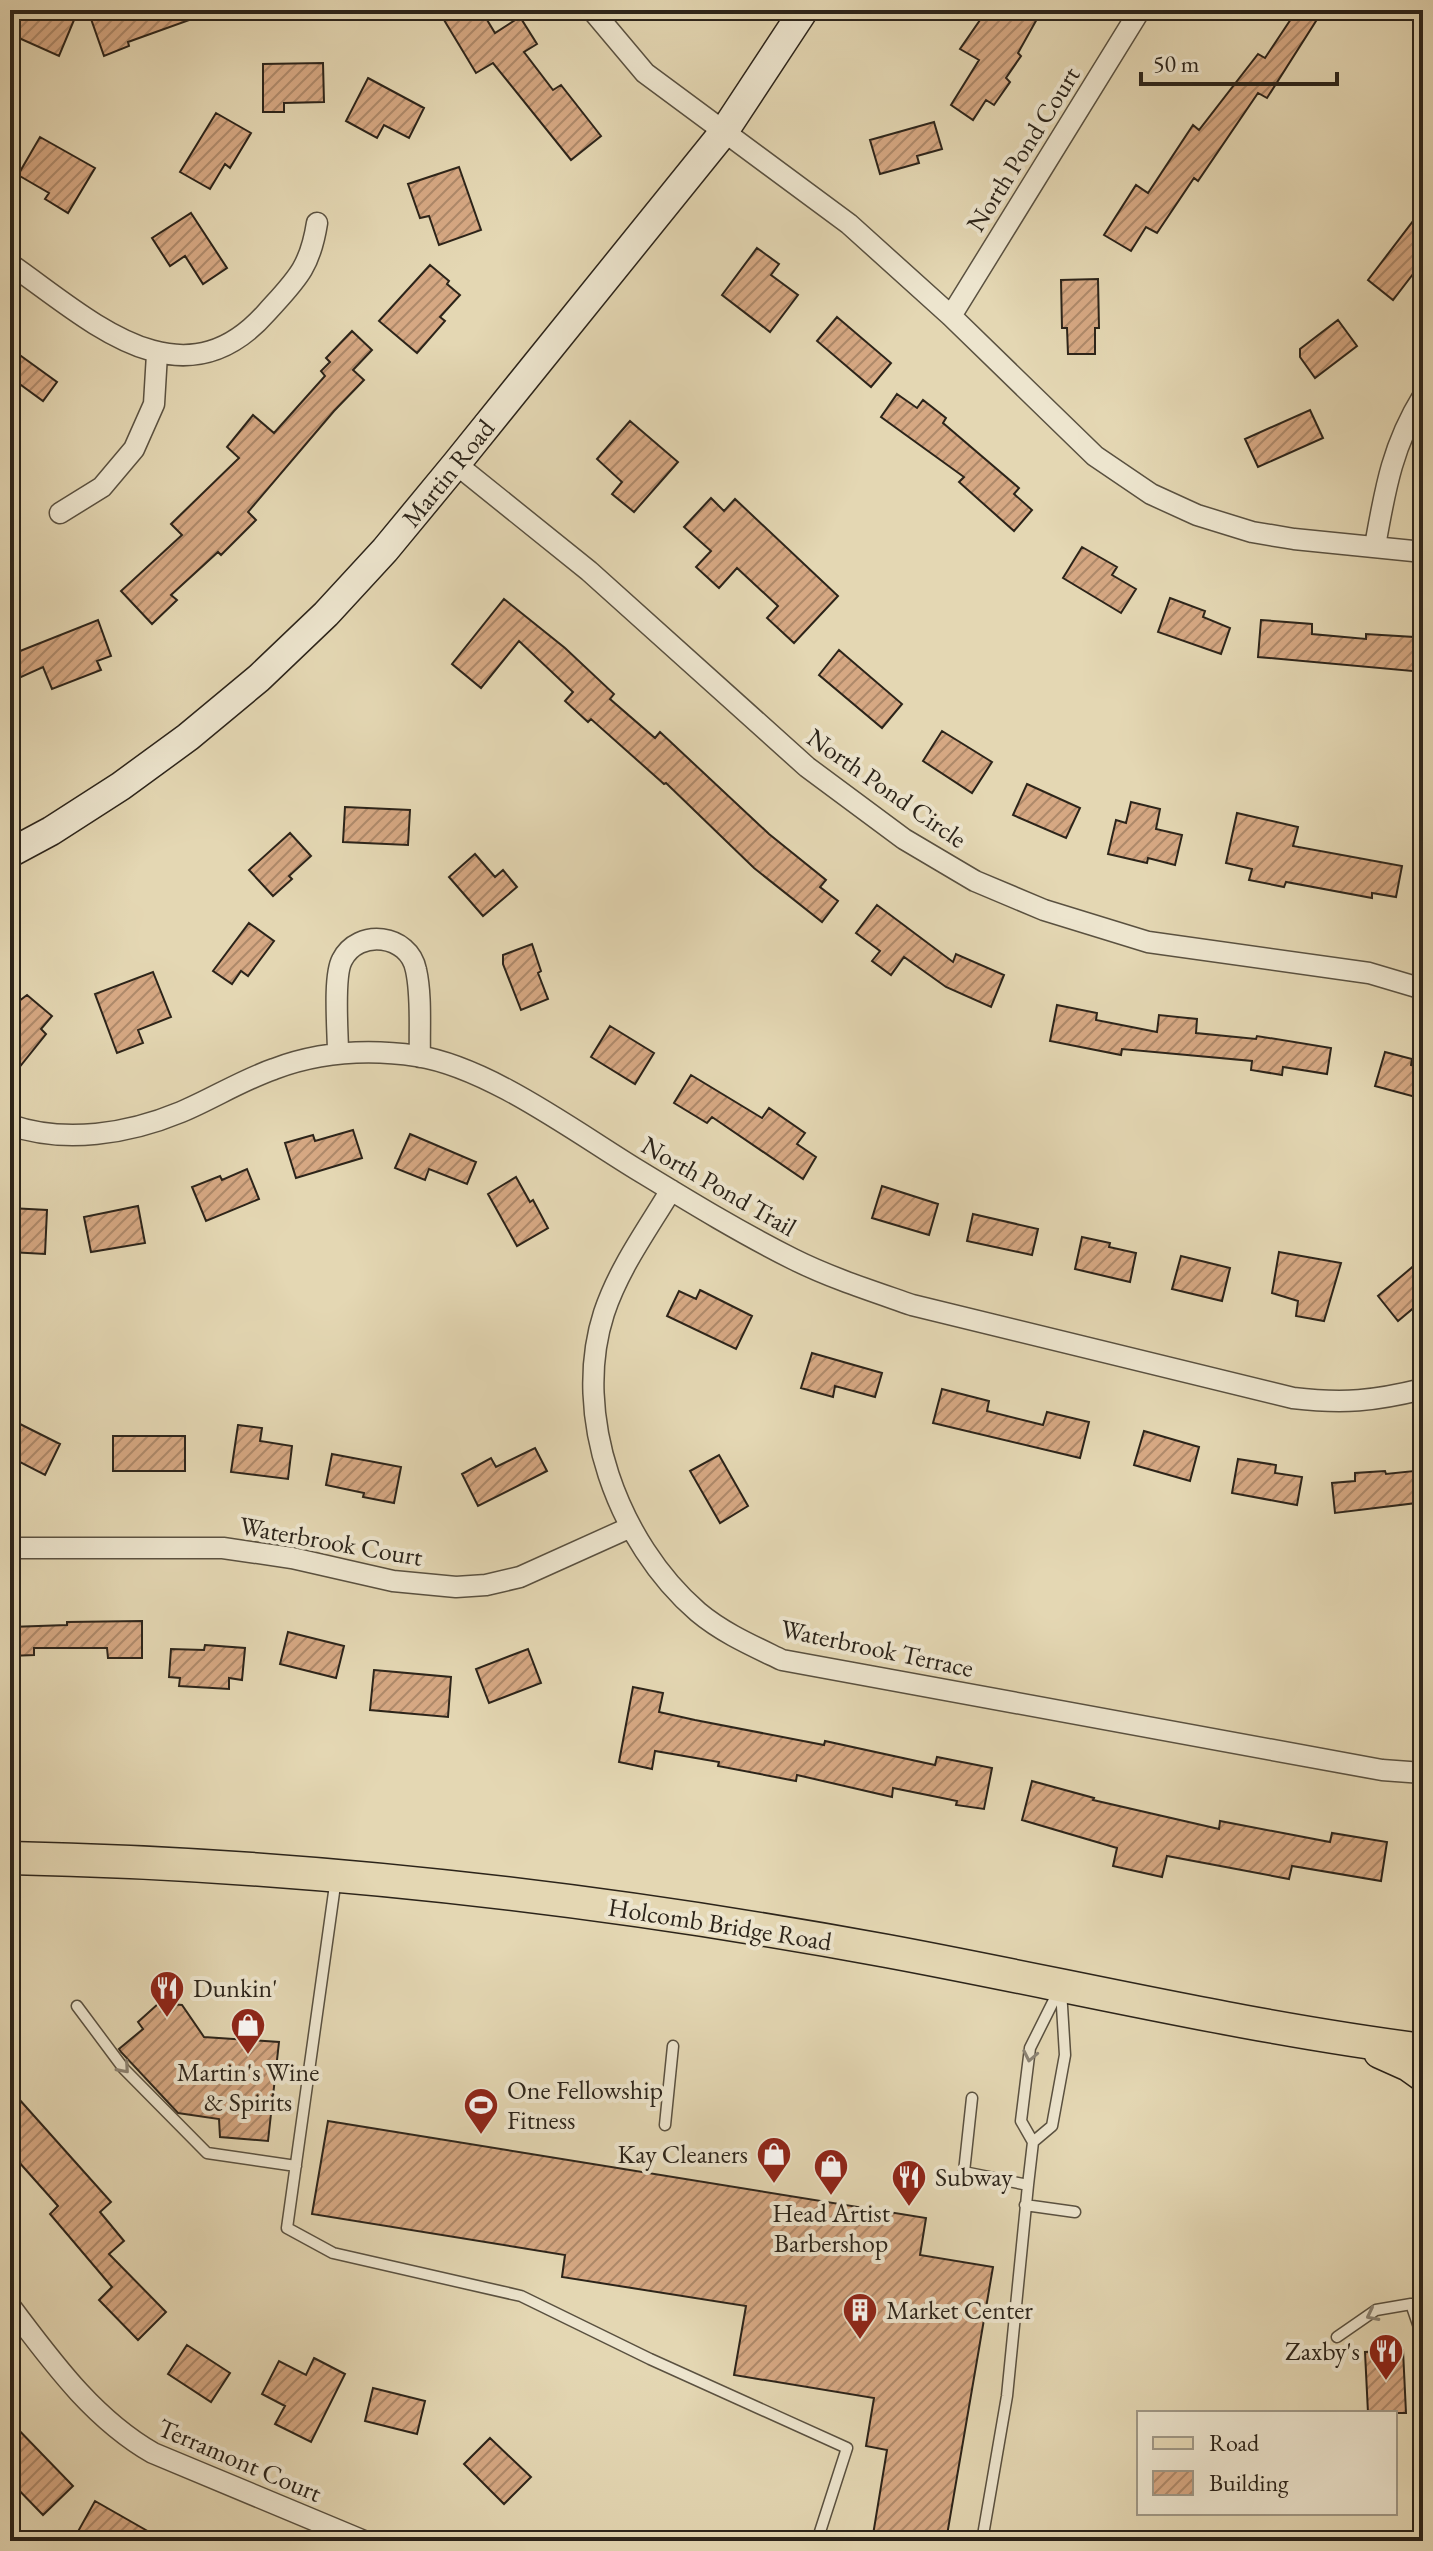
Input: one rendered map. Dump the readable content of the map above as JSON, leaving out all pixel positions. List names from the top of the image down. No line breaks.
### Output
{"streets":{"main road":["Holcomb Bridge Road"],"street":["North Pond Court","Martin Road","North Pond Circle","North Pond Trail","Waterbrook Court","Waterbrook Terrace","Terramont Court"]},"crossings":[["Martin Road","North Pond Circle"],["North Pond Trail","Waterbrook Terrace"],["Waterbrook Court","Waterbrook Terrace"]],"places":{"restaurant":["Dunkin'","Subway","Zaxby's"],"shop":["Martin's Wine & Spirits","Kay Cleaners","Head Artist Barbershop"],"sports":["One Fellowship Fitness"],"building":["Market Center"]},"legend":["Road","Building"],"scale_bar":"50 m"}
